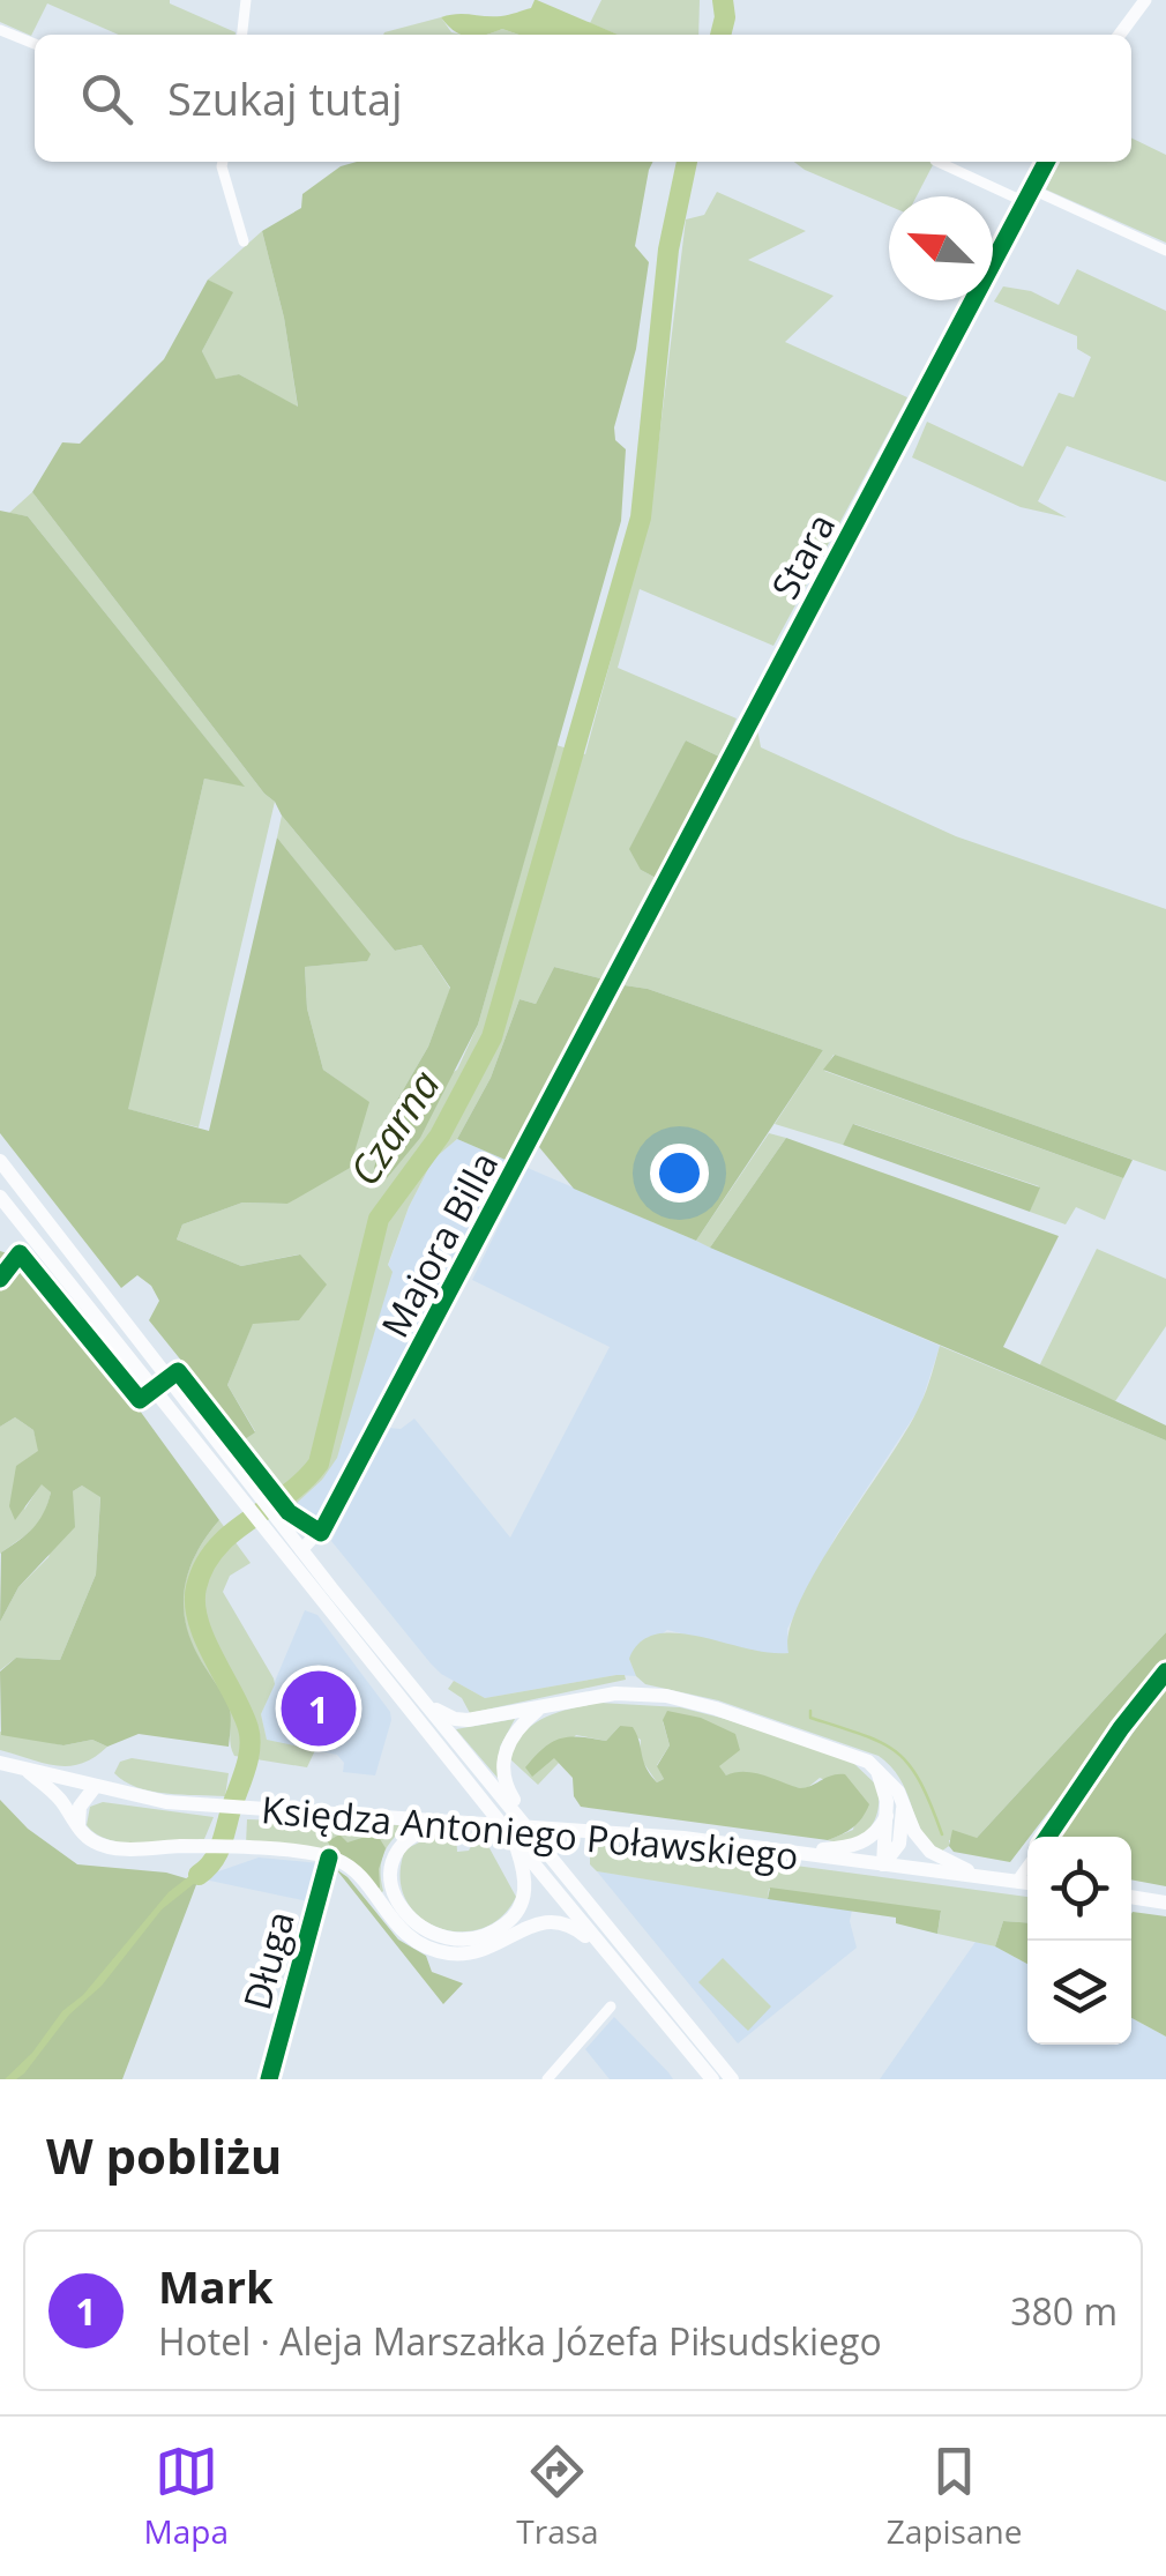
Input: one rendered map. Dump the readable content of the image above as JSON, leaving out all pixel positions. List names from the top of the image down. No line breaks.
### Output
{"streets":{"main road":["Księdza Antoniego Poławskiego"],"street":["Stara","Majora Billa","Długa"]},"crossings":[["Stara","Majora Billa"]],"water":["Czarna"],"north":"top left","page":{"search":"Szukaj tutaj","pins":"1","heading":"W pobliżu","list":[{"mark":"1","name":"Mark","note":"Hotel · Aleja Marszałka Józefa Piłsudskiego","value":"380 m"}],"nav":["Mapa","Trasa","Zapisane"]}}
